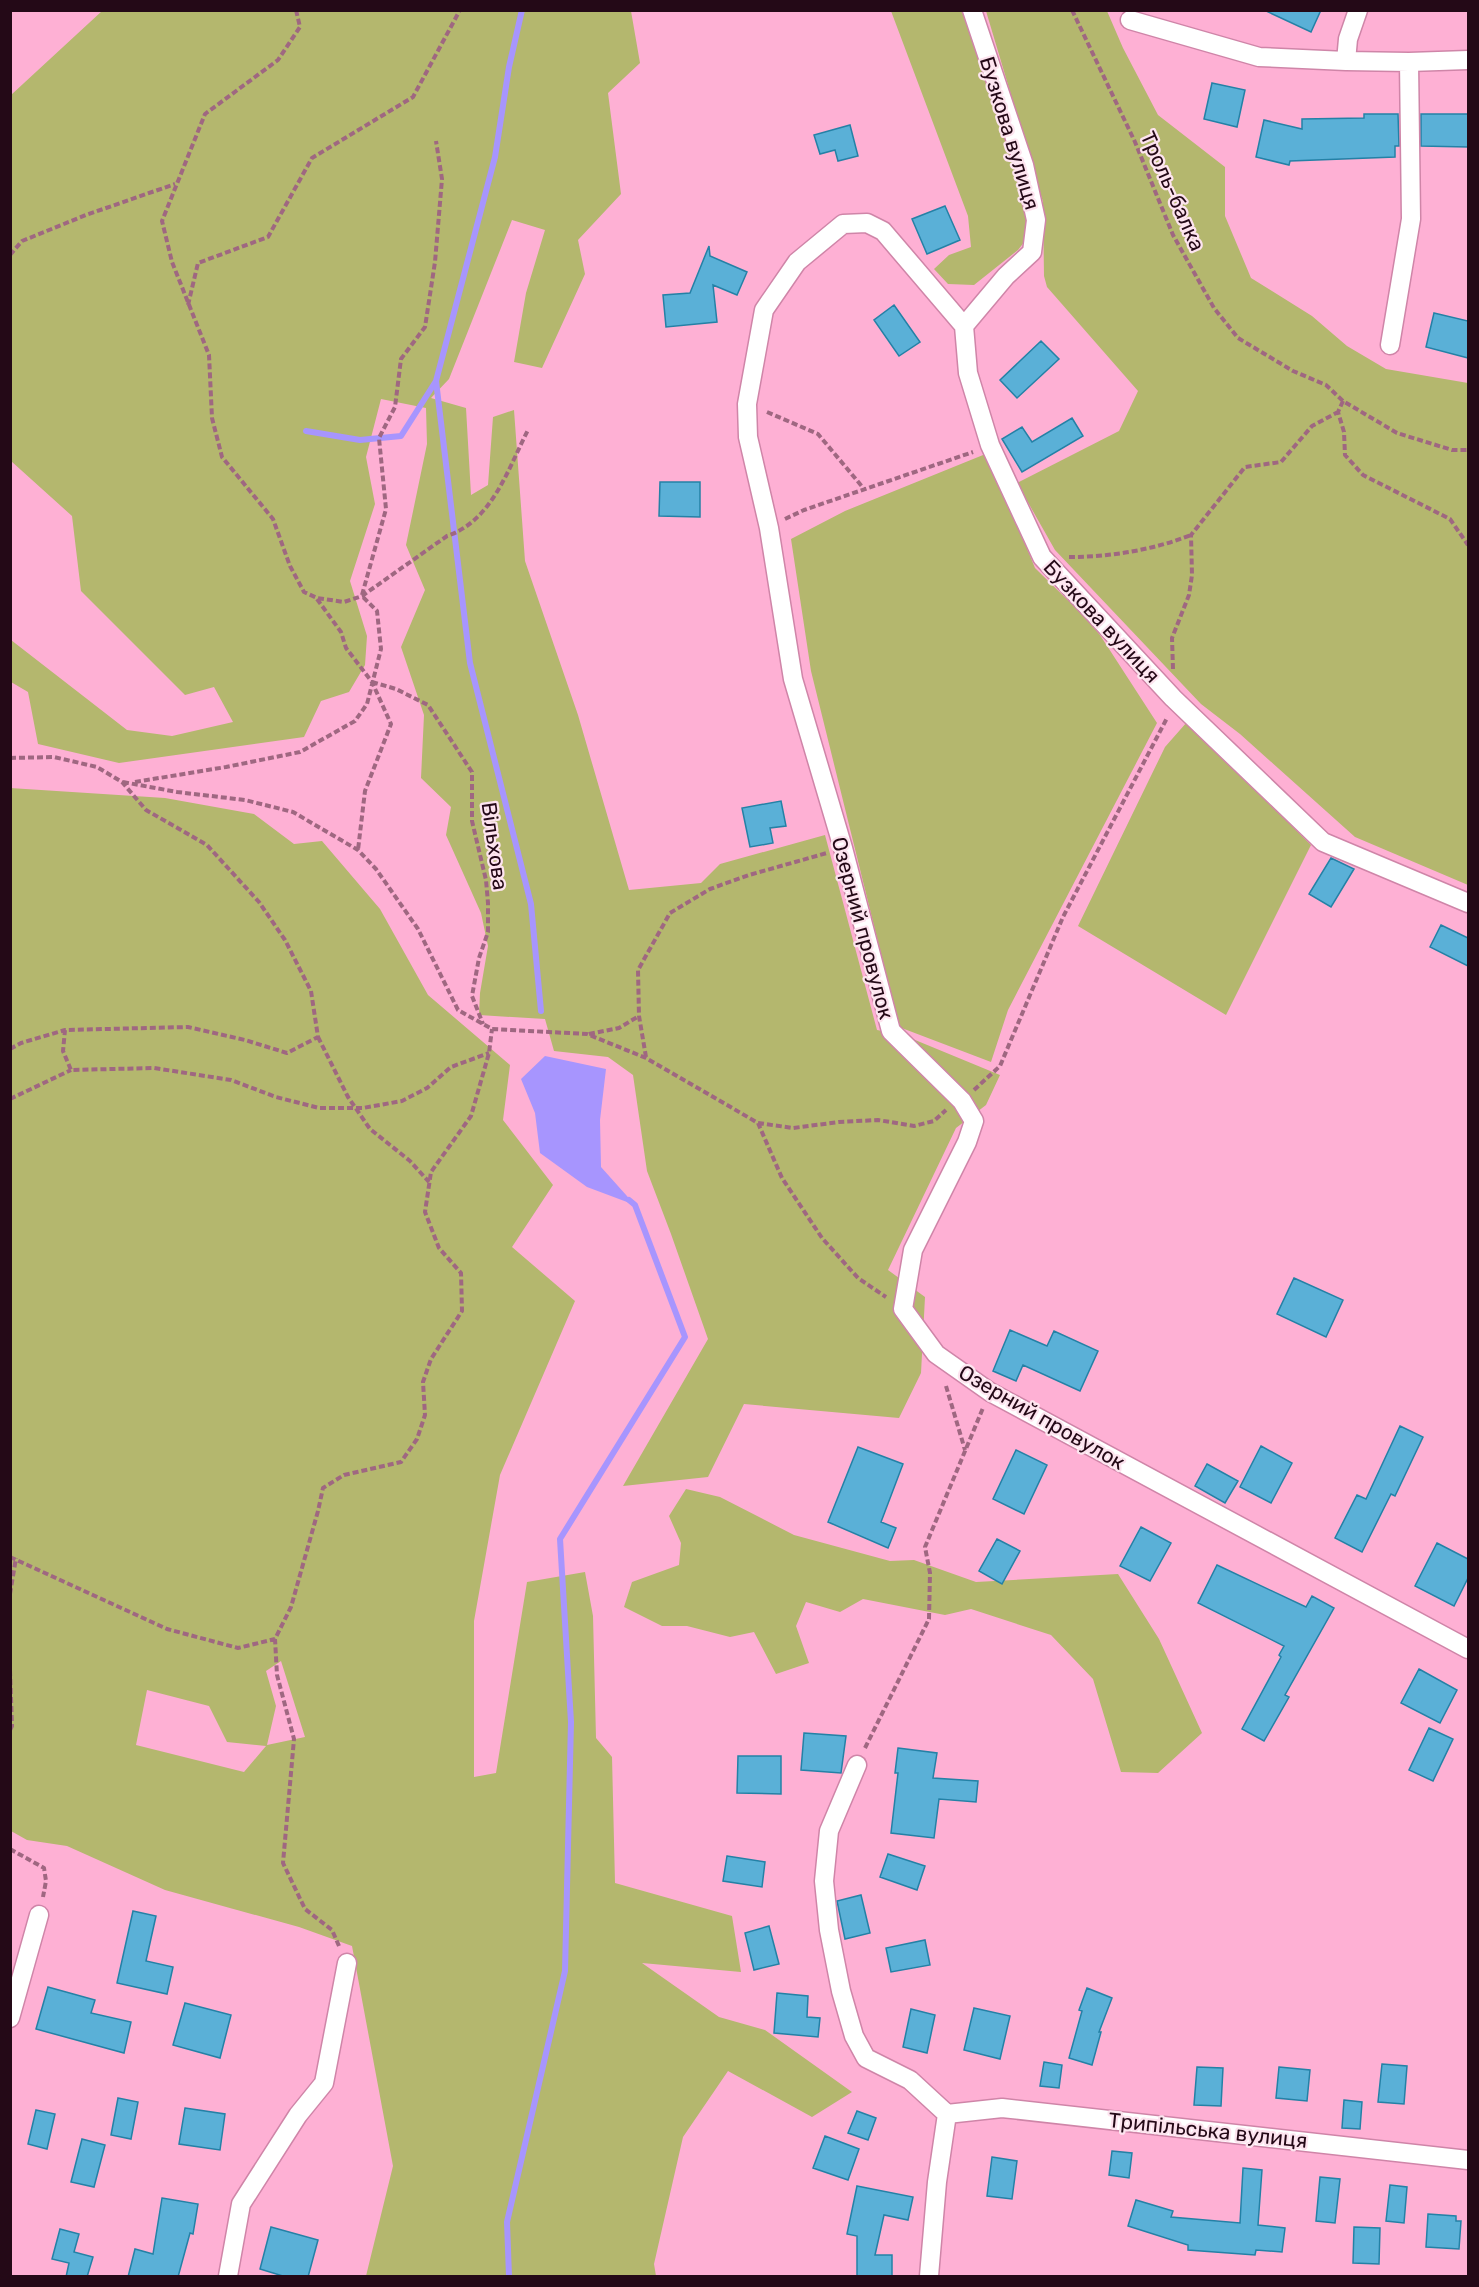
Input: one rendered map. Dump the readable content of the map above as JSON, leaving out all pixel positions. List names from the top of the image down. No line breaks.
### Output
{"streets":{"street":["Бузкова вулиця","Озерний провулок","Трипільська вулиця"],"path":["Троль-балка","Вільхова"]},"crossings":[["Бузкова вулиця","Озерний провулок"]]}
